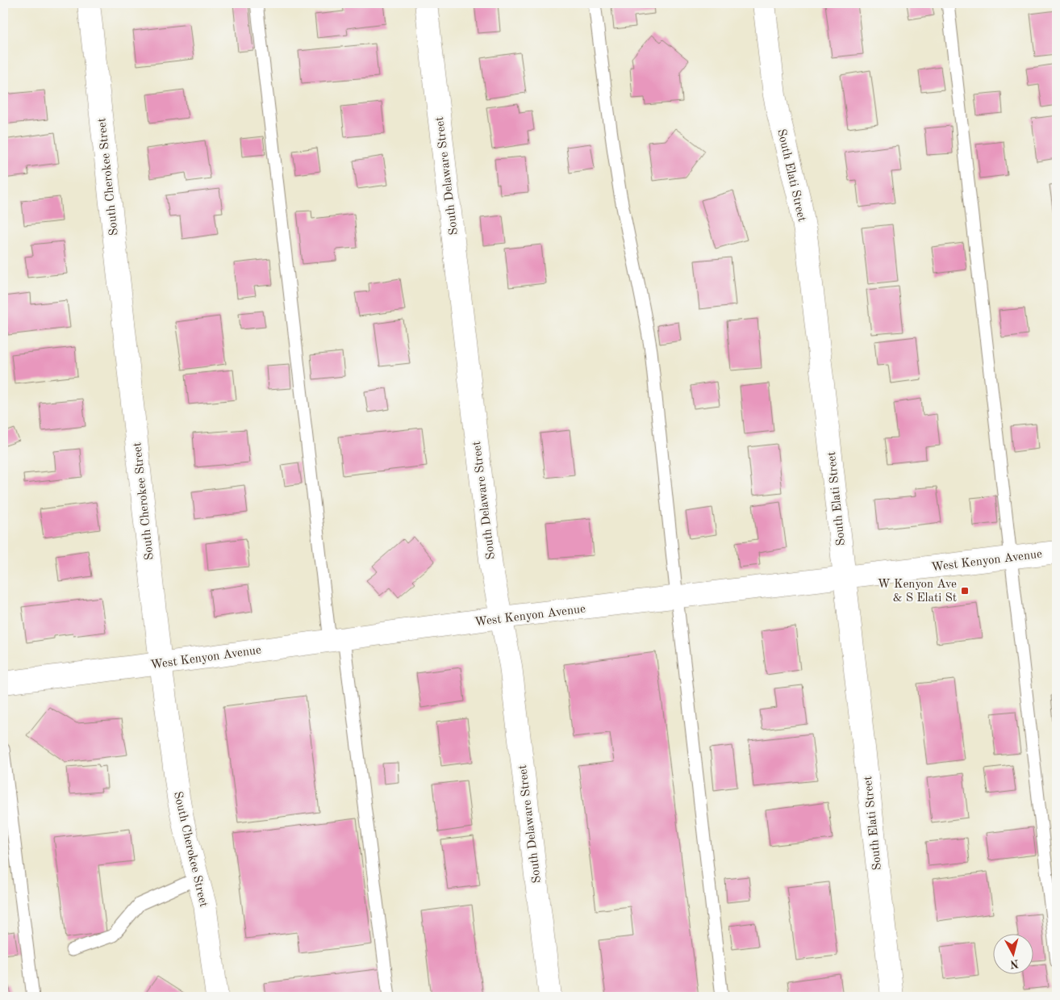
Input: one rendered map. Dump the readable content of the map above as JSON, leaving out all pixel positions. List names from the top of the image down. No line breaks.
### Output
{"streets":{"street":["South Elati Street","South Delaware Street","South Cherokee Street","West Kenyon Avenue"]},"crossings":[["South Elati Street","West Kenyon Avenue"],["South Delaware Street","West Kenyon Avenue"],["South Cherokee Street","West Kenyon Avenue"]],"places":{"transit":["W Kenyon Ave & S Elati St"]},"north":"bottom"}
